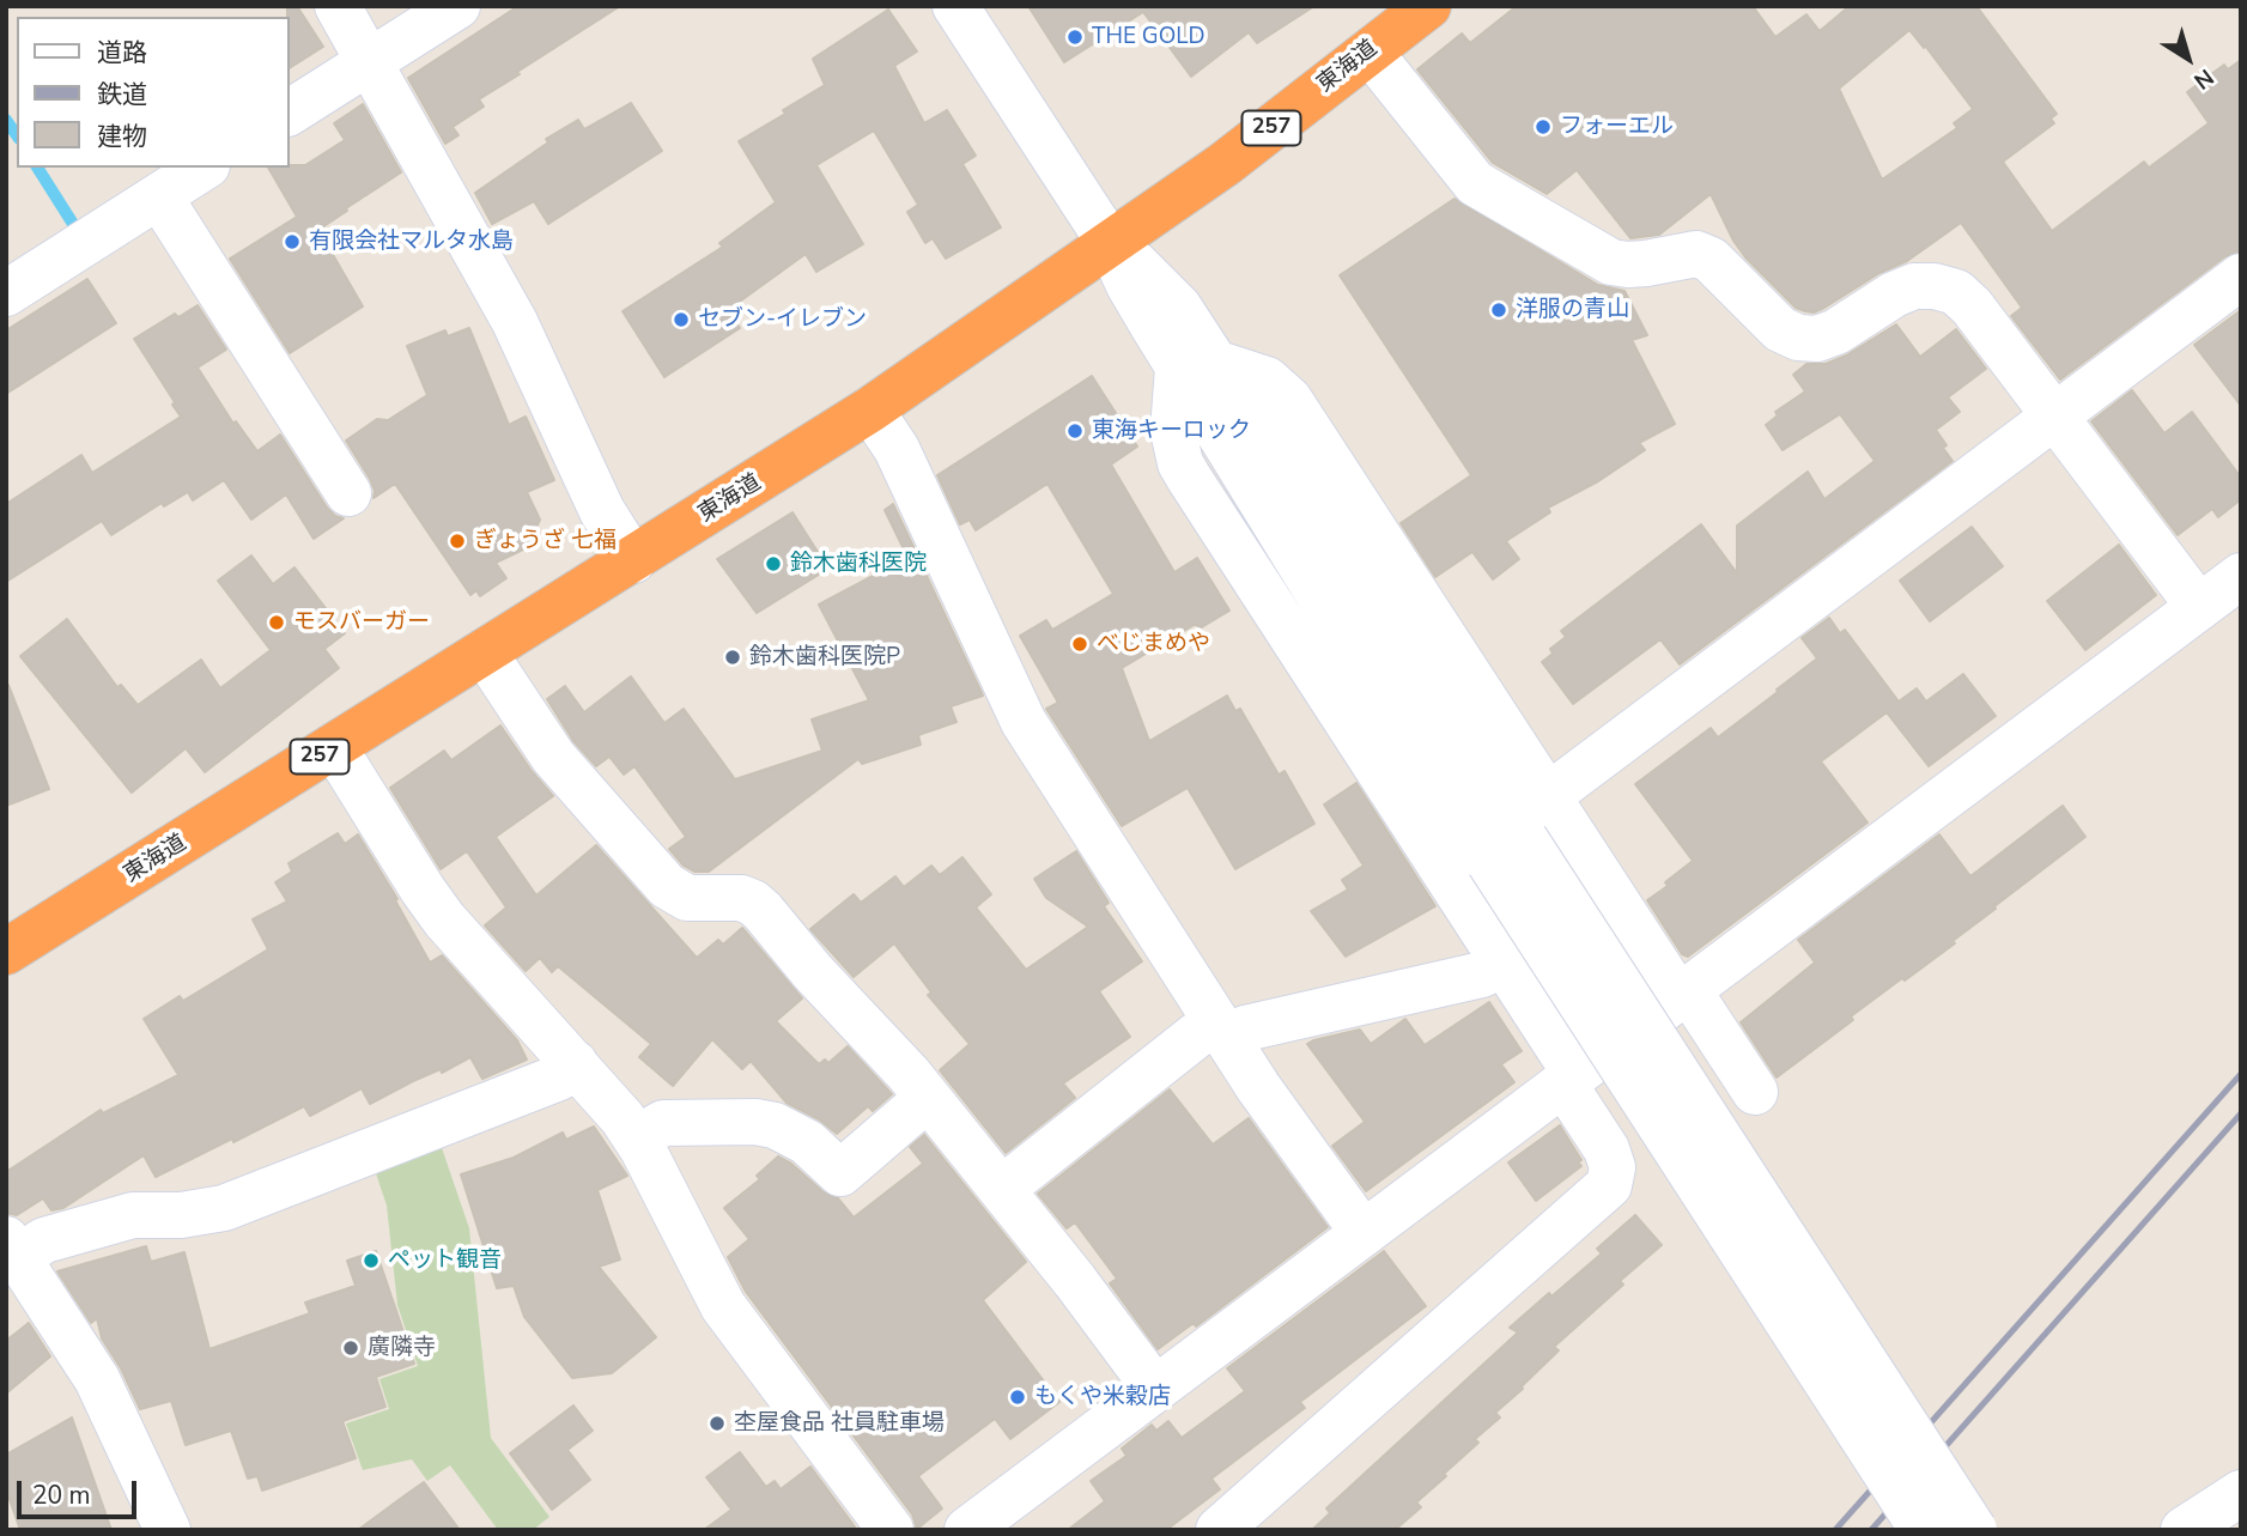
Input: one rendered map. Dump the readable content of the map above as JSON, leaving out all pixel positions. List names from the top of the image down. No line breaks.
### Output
{"streets":{"highway":["東海道","257"]},"places":["THE GOLD","フォーエル","有限会社マルタ水島","洋服の青山","セブン-イレブン","東海キーロック","ぎょうざ 七福","鈴木歯科医院","モスバーガー","べじまめや","鈴木歯科医院P","ペット観音","廣隣寺","もくや米穀店","杢屋食品 社員駐車場"],"legend":["道路","鉄道","建物"],"scale_bar":"20 m","north":"bottom right"}
